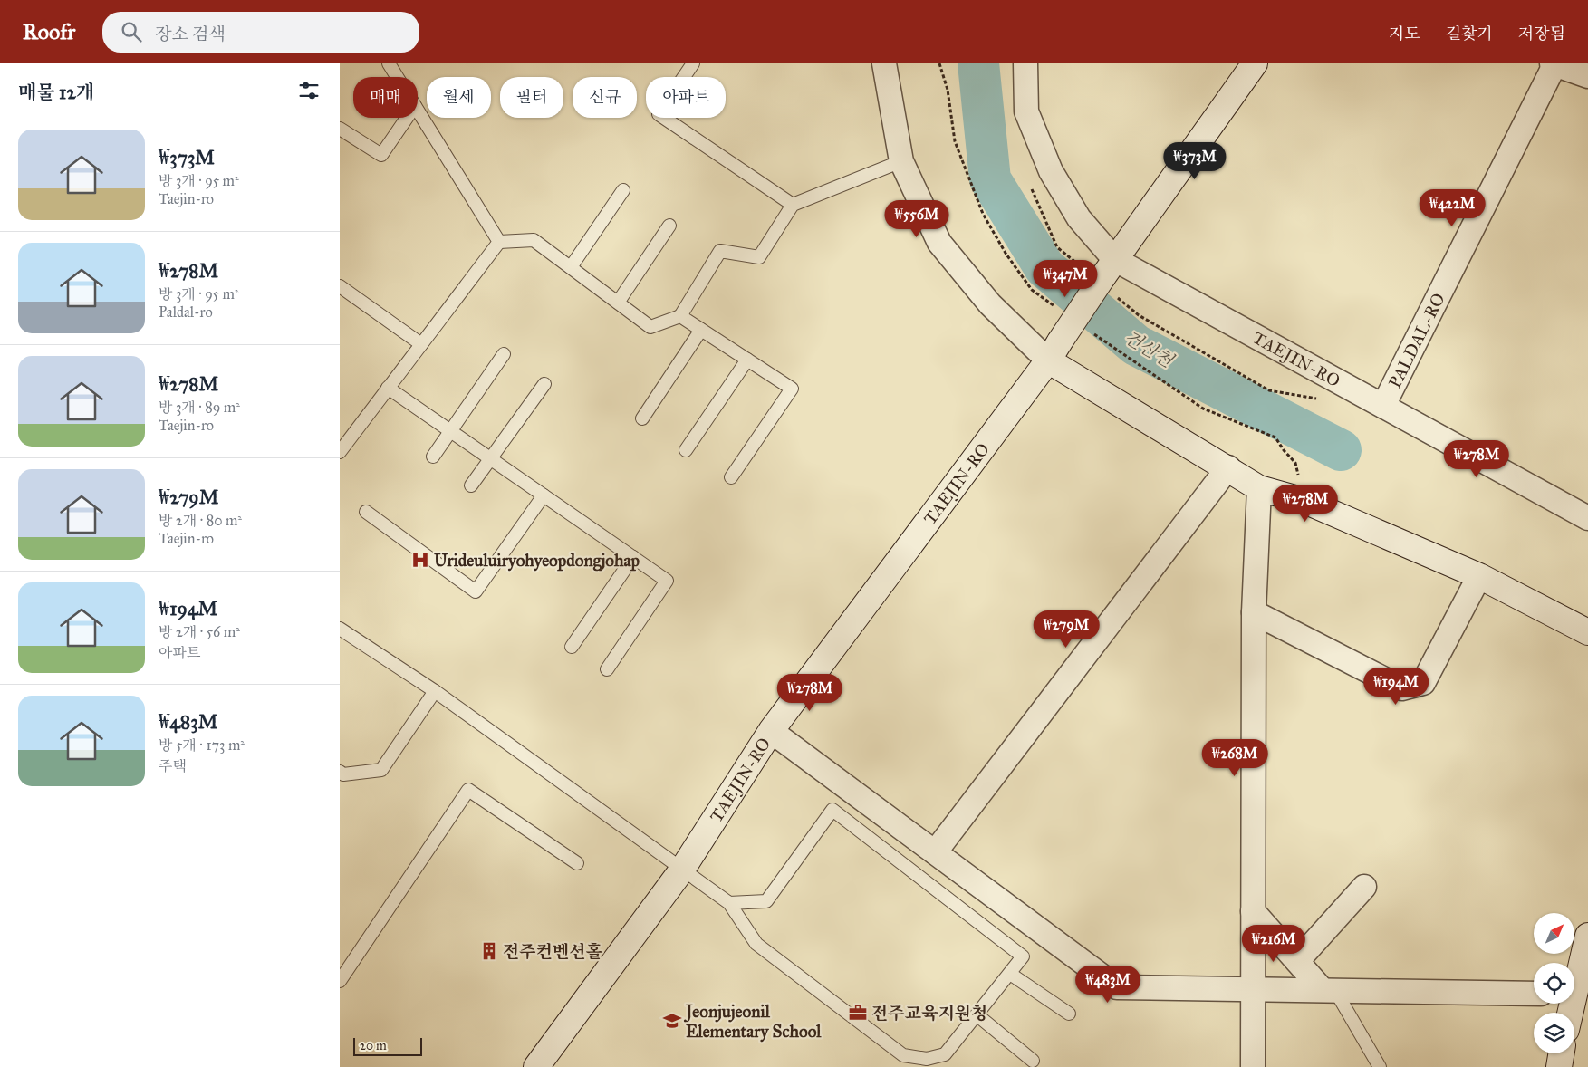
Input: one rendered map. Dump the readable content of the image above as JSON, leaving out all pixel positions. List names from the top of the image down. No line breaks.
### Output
{"streets":{"street":["PALDAL-RO","TAEJIN-RO"]},"crossings":[["PALDAL-RO","TAEJIN-RO"]],"water":["건산천"],"places":{"hospital":["Urideuluiryohyeopdongjohap"],"building":["전주컨벤션홀"],"office":["전주교육지원청"],"school or university":["Jeonjujeonil Elementary School"]},"scale_bar":"20 m","north":"top right","page":{"header":"Roofr","search":"장소 검색","nav":["지도","길찾기","저장됨"],"heading":"매물 12개","chip":["매매","월세","필터","신규","아파트"],"list":[{"name":"₩373M","note":"방 3개 · 95 m² · Taejin-ro"},{"name":"₩278M","note":"방 3개 · 95 m² · Paldal-ro"},{"name":"₩278M","note":"방 3개 · 89 m² · Taejin-ro"},{"name":"₩279M","note":"방 2개 · 80 m² · Taejin-ro"},{"name":"₩194M","note":"방 2개 · 56 m² · 아파트"},{"name":"₩483M","note":"방 5개 · 173 m² · 주택"}],"price":["₩373M","₩422M","₩556M","₩347M","₩278M","₩278M","₩279M","₩194M","₩278M","₩268M","₩216M","₩483M"],"scale":"20 m"}}
